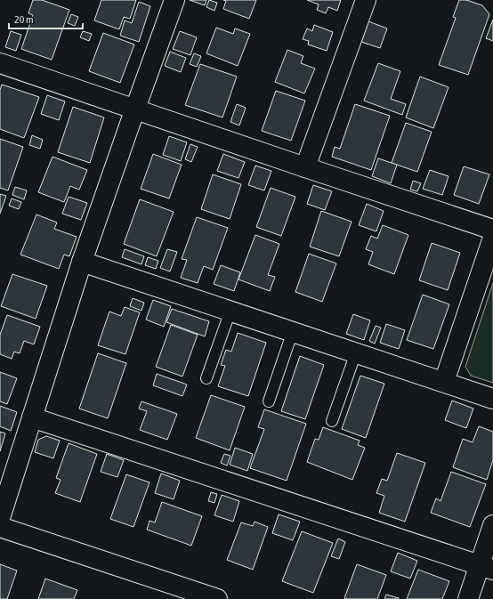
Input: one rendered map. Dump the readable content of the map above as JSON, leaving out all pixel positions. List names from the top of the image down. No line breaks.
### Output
{"scale_bar":"20 m"}
